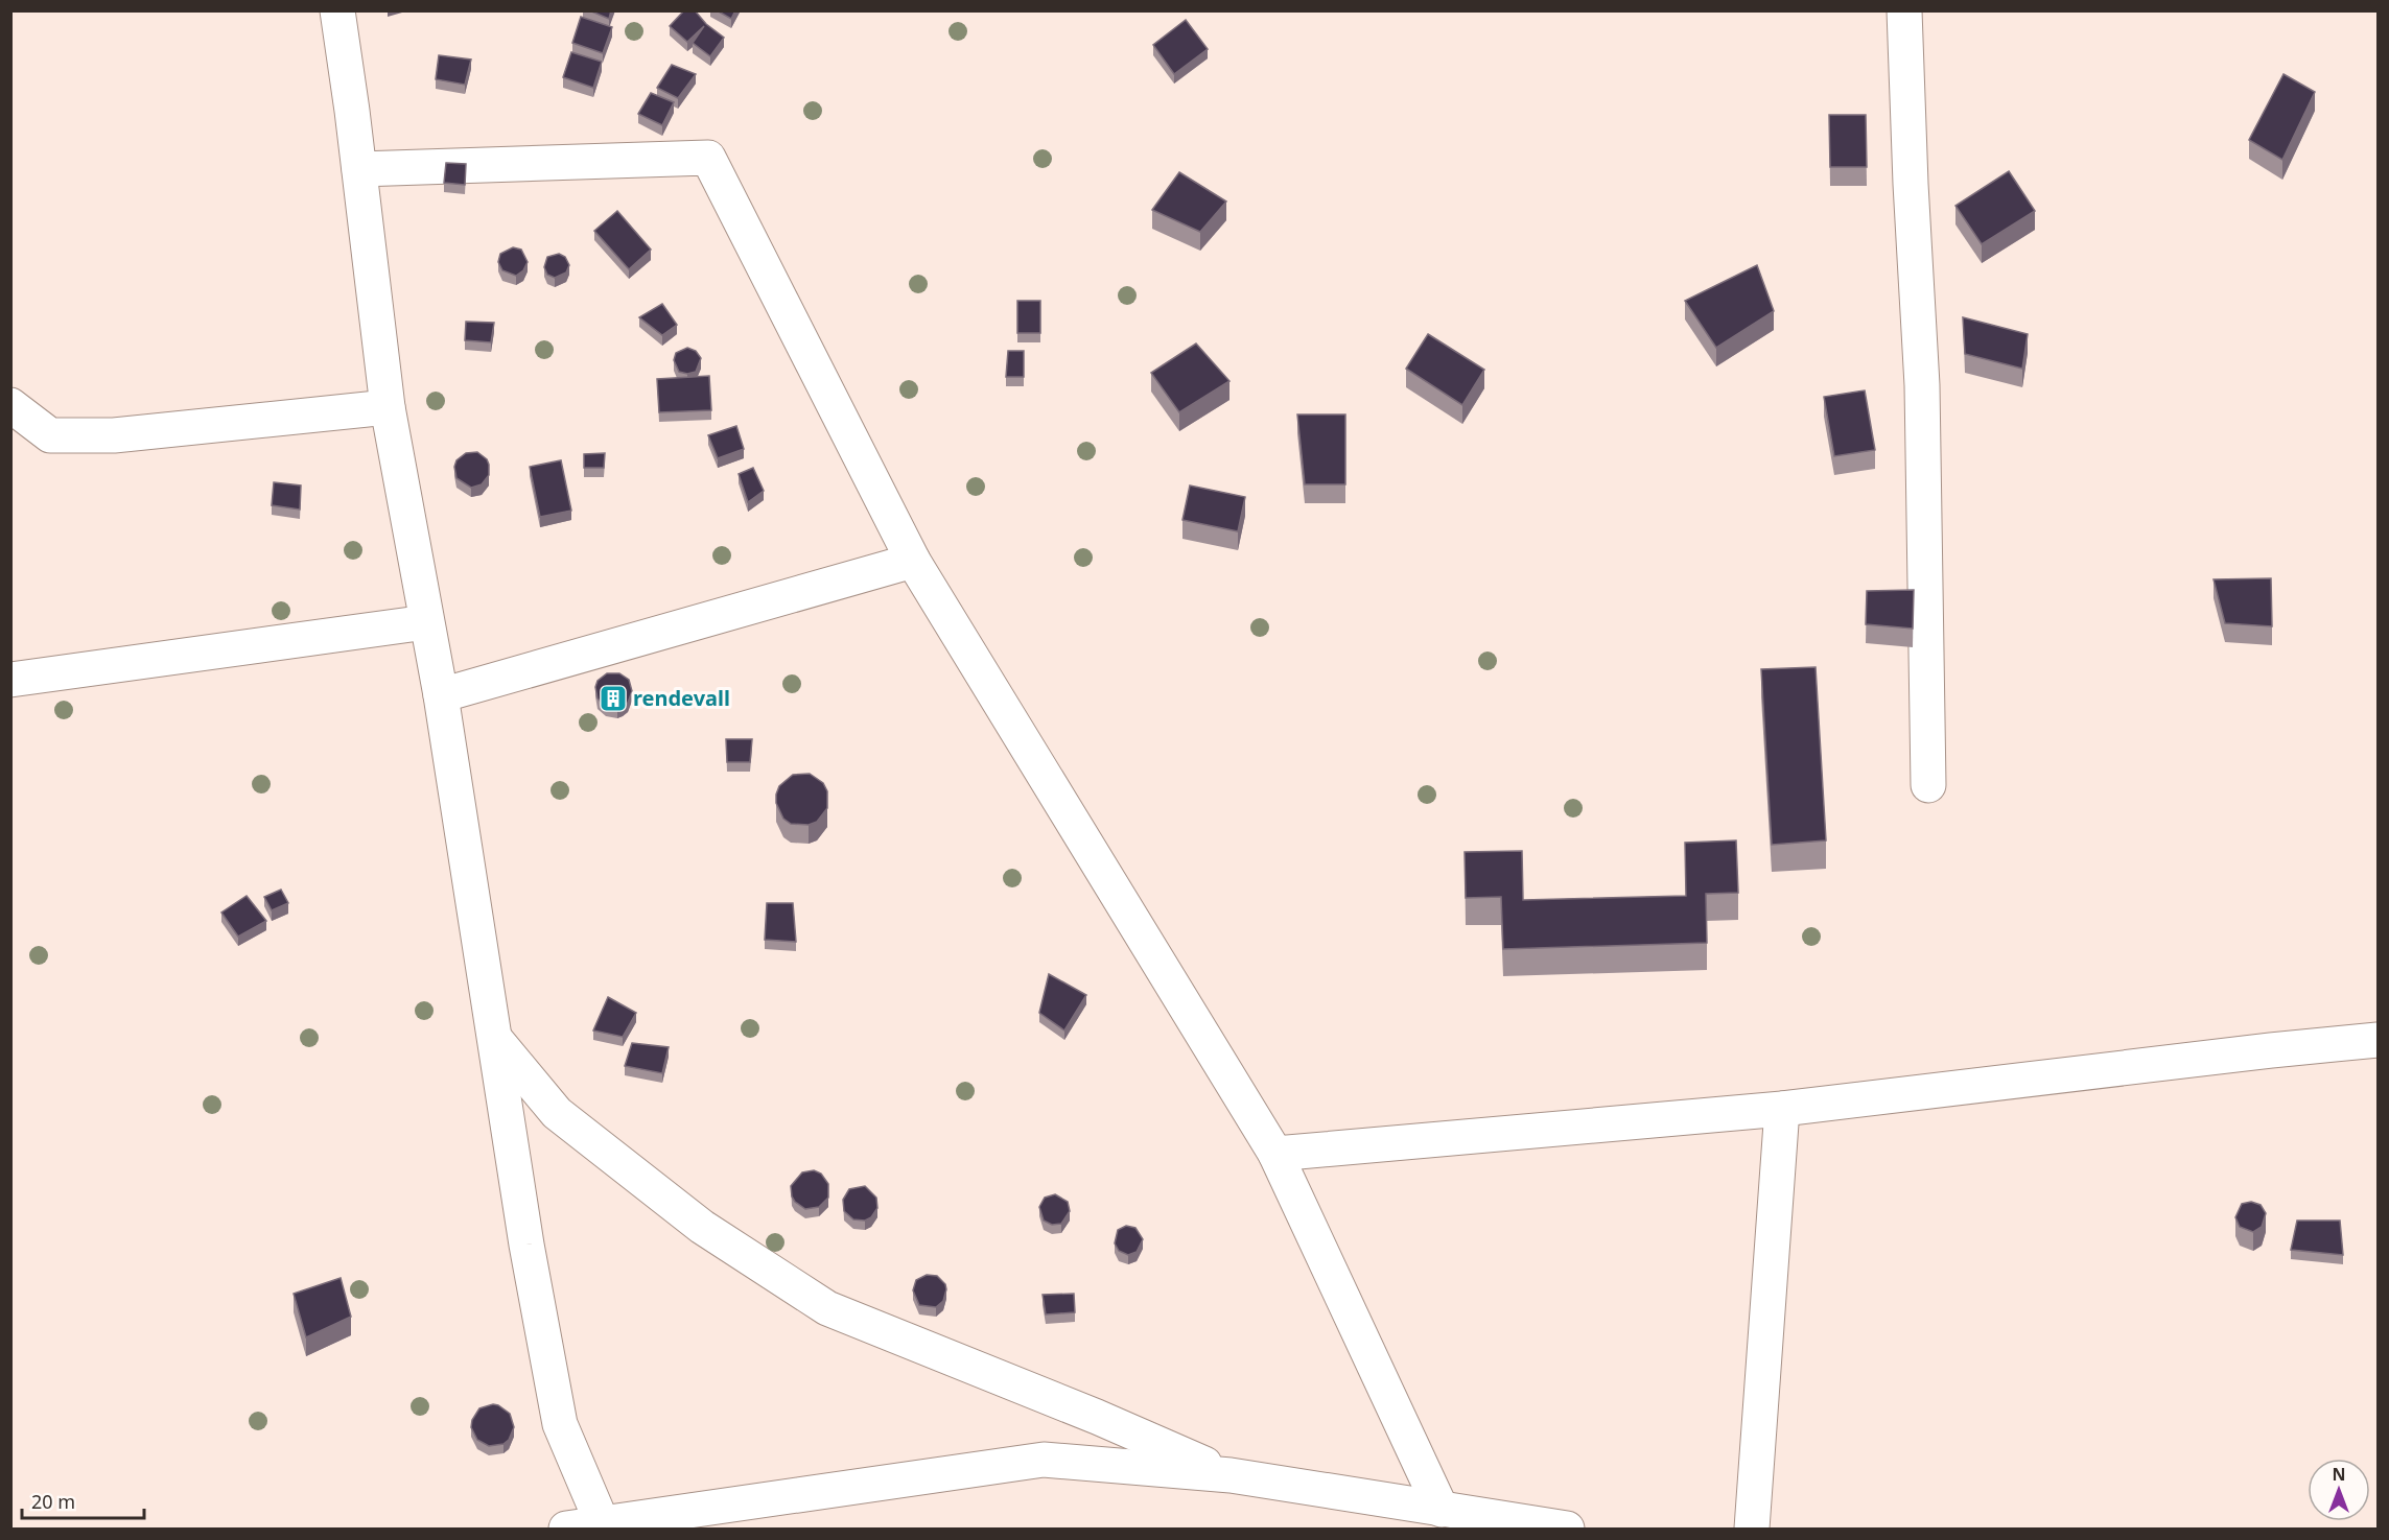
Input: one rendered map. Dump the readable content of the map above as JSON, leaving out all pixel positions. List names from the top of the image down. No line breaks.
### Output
{"places":{"building":["rendevall"]},"scale_bar":"20 m","north":"top"}
